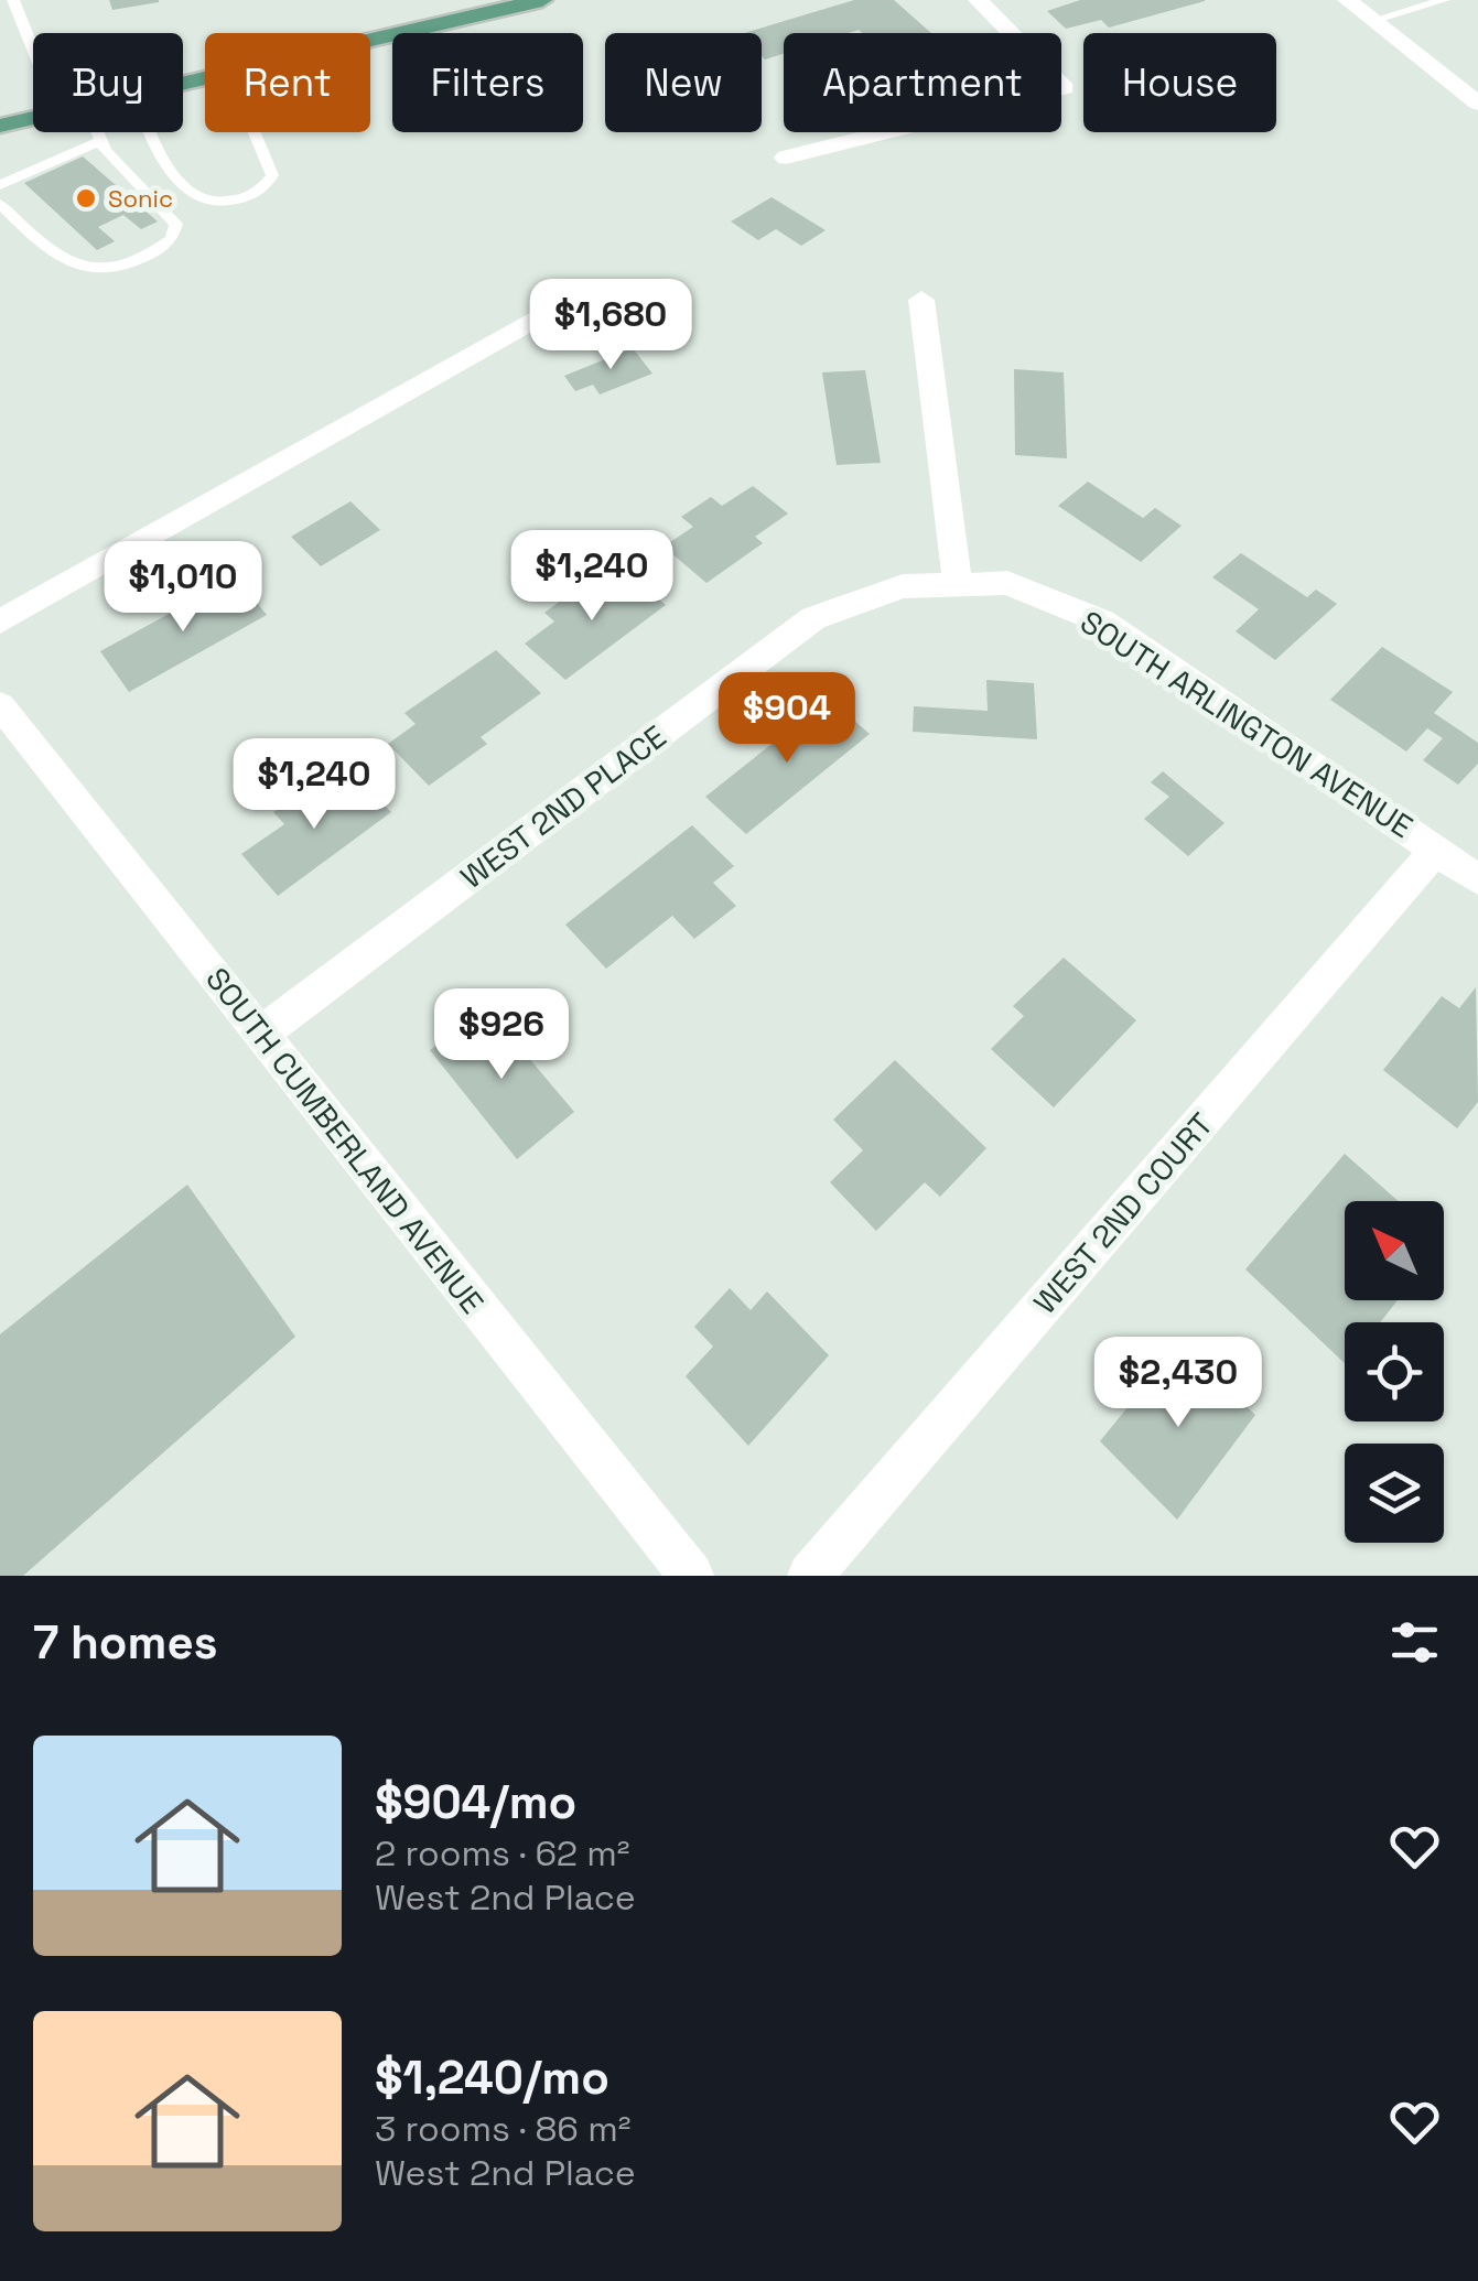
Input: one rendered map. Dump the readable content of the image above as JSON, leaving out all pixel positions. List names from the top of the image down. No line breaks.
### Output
{"streets":{"street":["SOUTH ARLINGTON AVENUE","WEST 2ND PLACE","SOUTH CUMBERLAND AVENUE","WEST 2ND COURT"]},"crossings":[["SOUTH ARLINGTON AVENUE","WEST 2ND PLACE"],["SOUTH ARLINGTON AVENUE","WEST 2ND COURT"],["WEST 2ND PLACE","SOUTH CUMBERLAND AVENUE"]],"places":["Sonic"],"north":"top left","page":{"chip":["Buy","Rent","Filters","New","Apartment","House"],"price":["$1,680","$1,240","$1,010","$904","$1,240","$926","$2,430"],"heading":"7 homes","list":[{"name":"$904/mo","note":"2 rooms · 62 m² · West 2nd Place"},{"name":"$1,240/mo","note":"3 rooms · 86 m² · West 2nd Place"}]}}
